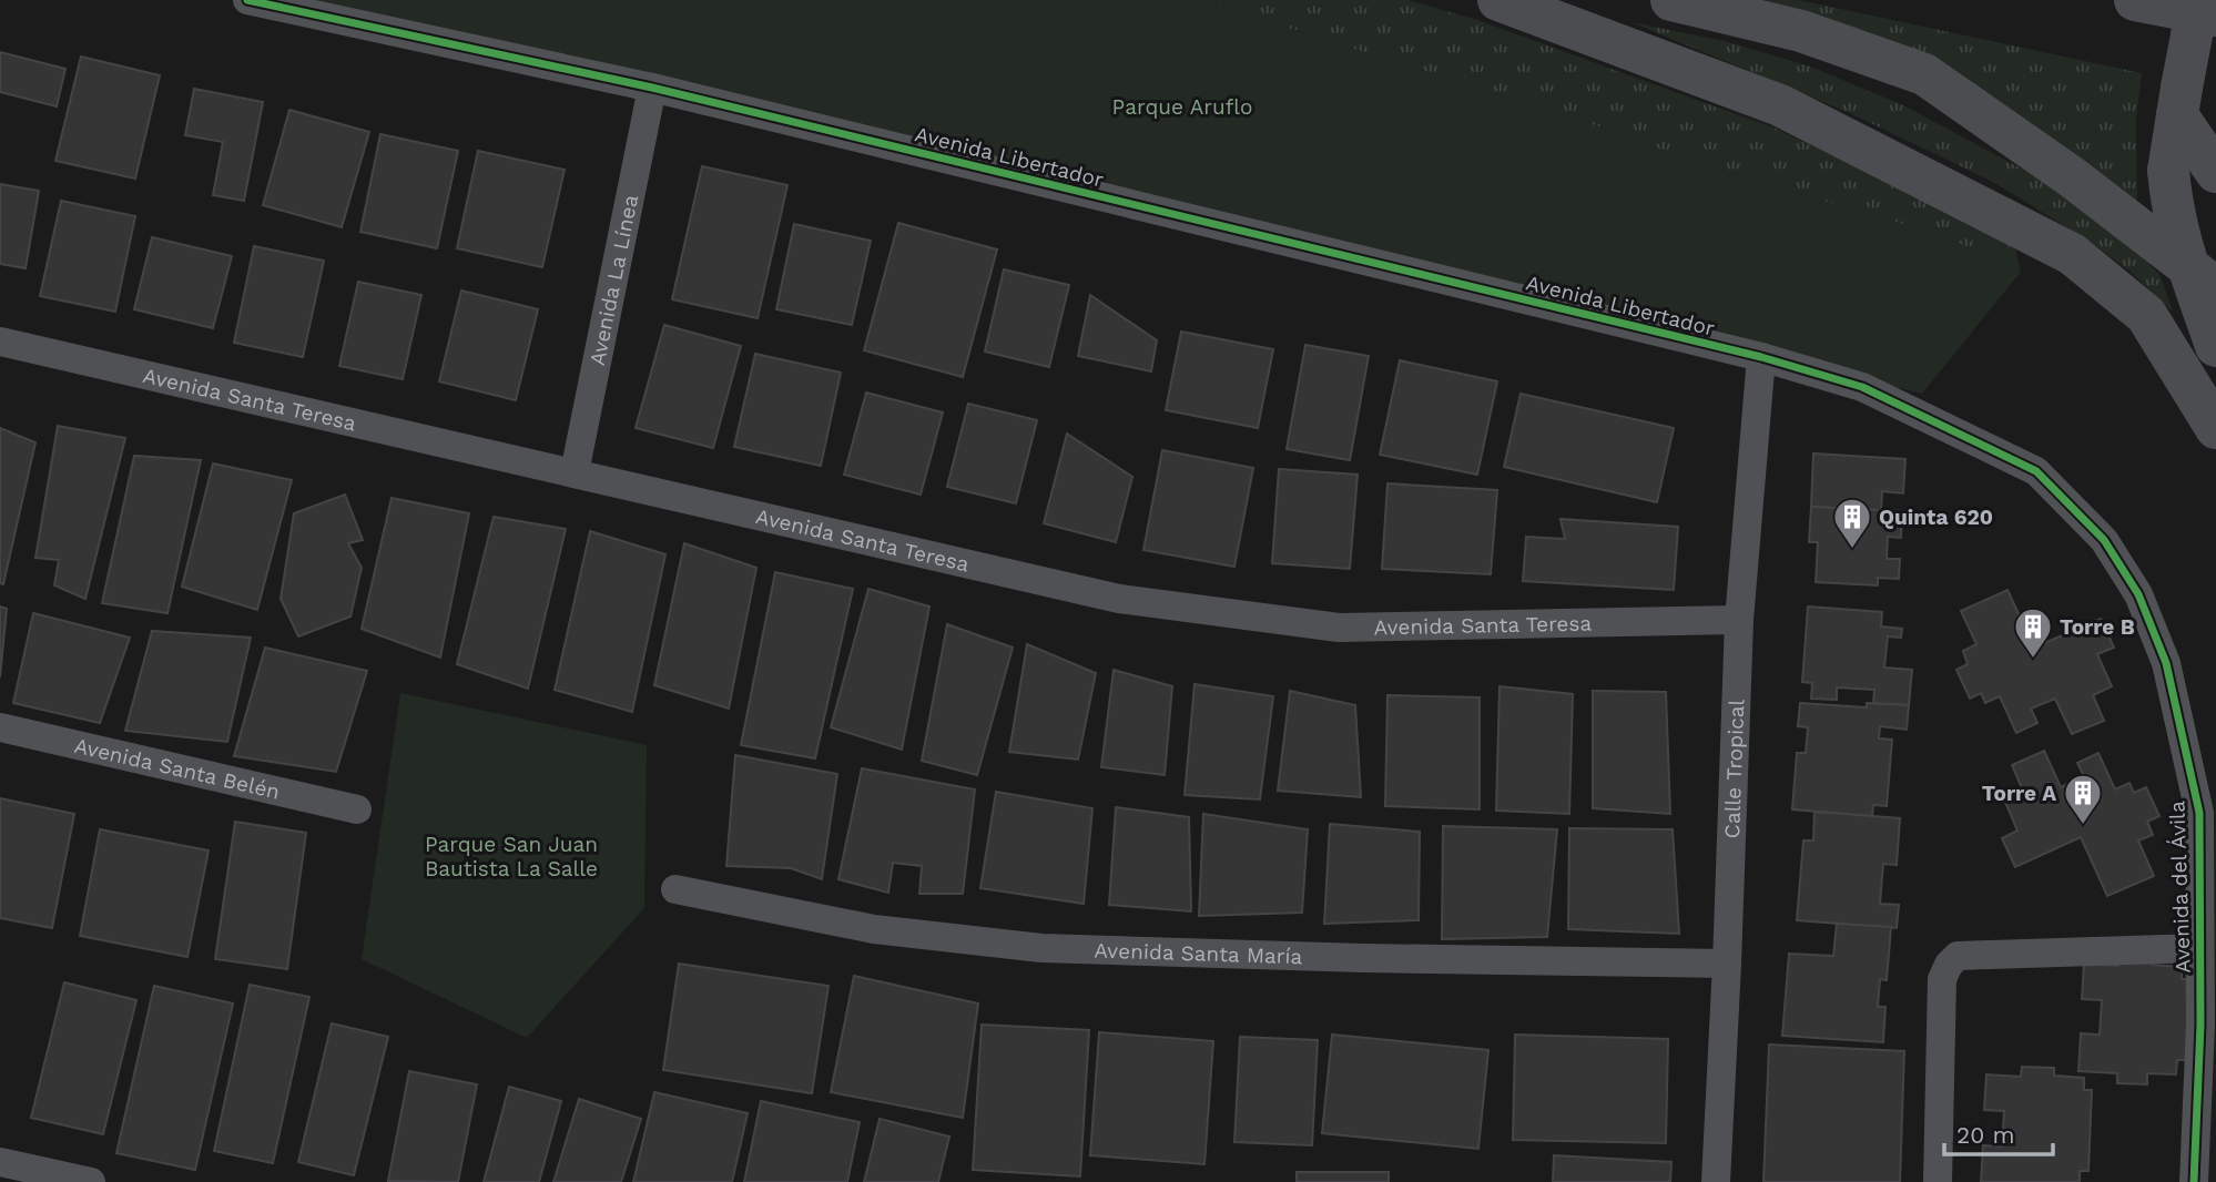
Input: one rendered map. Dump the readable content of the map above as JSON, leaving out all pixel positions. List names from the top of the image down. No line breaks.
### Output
{"streets":{"street":["Avenida Libertador","Avenida La Línea","Avenida Santa Teresa","Avenida Santa Belén","Calle Tropical","Avenida del Ávila","Avenida Santa María"]},"crossings":[["Avenida Libertador","Avenida La Línea"],["Avenida Libertador","Calle Tropical"],["Avenida Libertador","Avenida del Ávila"],["Avenida La Línea","Avenida Santa Teresa"],["Avenida Santa Teresa","Calle Tropical"],["Calle Tropical","Avenida del Ávila"],["Calle Tropical","Avenida Santa María"]],"parks":["Parque Aruflo","Parque San Juan Bautista La Salle"],"places":{"building":["Quinta 620","Torre B","Torre A"]},"scale_bar":"20 m"}
